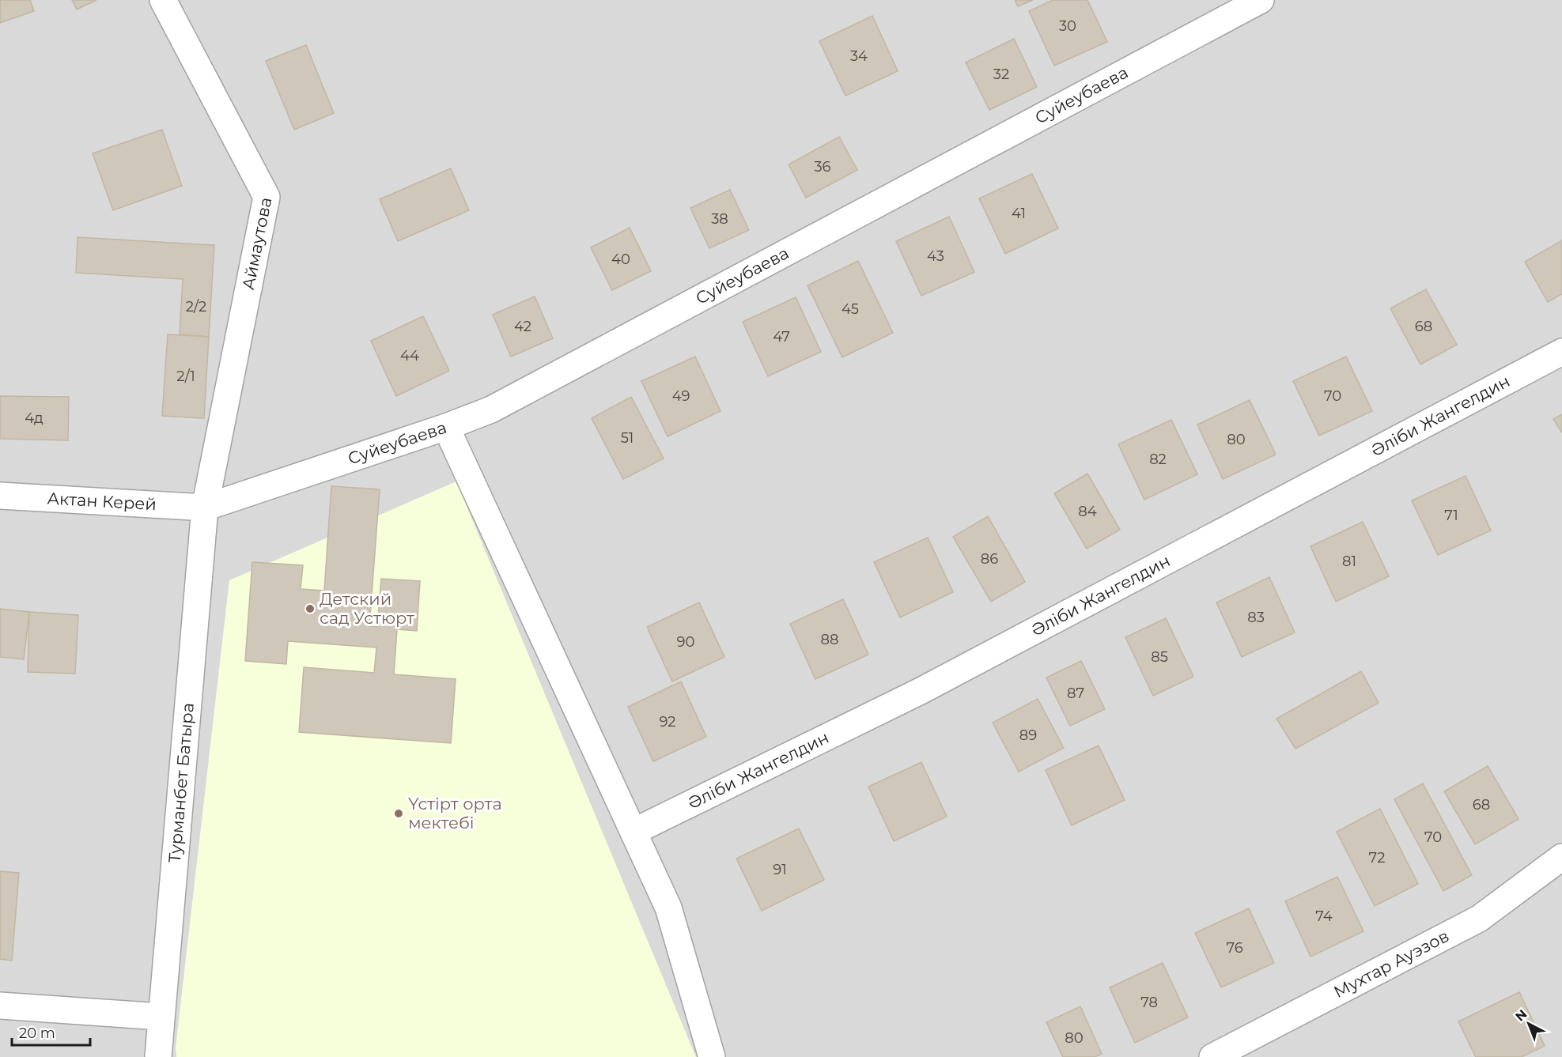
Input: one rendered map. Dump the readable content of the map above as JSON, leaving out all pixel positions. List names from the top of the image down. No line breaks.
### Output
{"streets":{"street":["Суйеубаева","Аймаутова","Әліби Жангелдин","Актан Керей","Турманбет Батыра","Мухтар Ауэзов"]},"crossings":[["Суйеубаева","Аймаутова"],["Суйеубаева","Актан Керей"],["Суйеубаева","Турманбет Батыра"],["Аймаутова","Актан Керей"],["Аймаутова","Турманбет Батыра"],["Актан Керей","Турманбет Батыра"]],"places":["Детский сад Устюрт","Үстірт орта мектебі"],"house_numbers":["30","34","32","36","41","38","43","40","2/2","45","42","68","47","44","2/1","49","70","4д","51","80","82","84","71","86","81","83","88","90","85","87","92","89","68","70","72","91","74","76","78","80"],"scale_bar":"20 m","north":"top left"}
